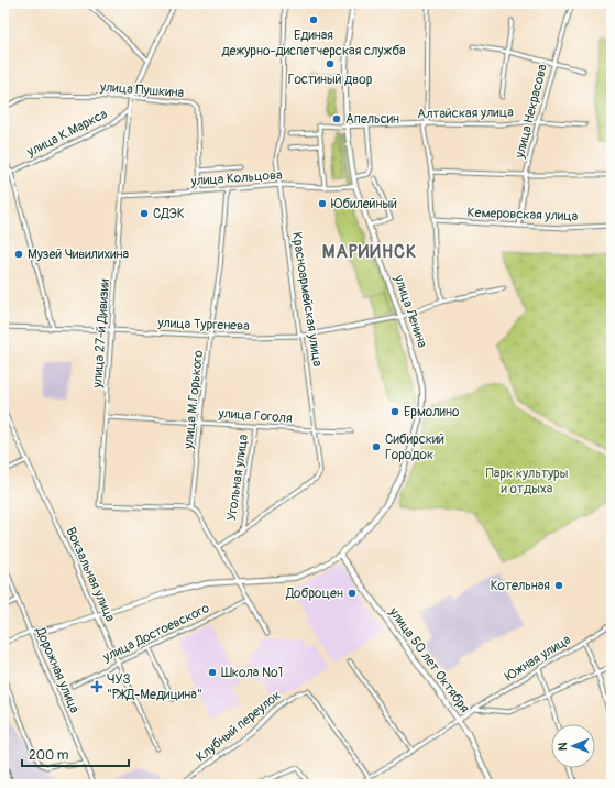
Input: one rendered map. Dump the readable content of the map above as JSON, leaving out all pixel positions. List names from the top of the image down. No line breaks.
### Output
{"streets":{"main road":["улица Ленина","улица 50 лет Октября"],"street":["улица Пушкина","улица Некрасова","Алтайская улица","улица К.Маркса","улица Кольцова","Кемеровская улица","Красноармейская улица","улица Тургенева","улица 27-й Дивизии","улица М.Горького","улица Гоголя","Угольная улица","Вокзальная улица","улица Достоевского","Южная улица","Дорожная улица","Клубный переулок"]},"crossings":[["улица Пушкина","улица Кольцова"],["улица Некрасова","Алтайская улица"],["улица Некрасова","Кемеровская улица"],["Алтайская улица","улица Ленина"],["улица К.Маркса","улица 27-й Дивизии"],["улица Кольцова","Красноармейская улица"],["улица Кольцова","улица Ленина"],["улица Кольцова","улица 27-й Дивизии"],["улица Кольцова","улица М.Горького"],["Красноармейская улица","улица Тургенева"],["Красноармейская улица","улица Гоголя"],["Красноармейская улица","Угольная улица"],["улица Ленина","улица Тургенева"],["улица Ленина","Вокзальная улица"],["улица Ленина","улица 50 лет Октября"],["улица Ленина","Дорожная улица"],["улица Тургенева","улица 27-й Дивизии"],["улица Тургенева","улица М.Горького"],["улица 27-й Дивизии","улица М.Горького"],["улица 27-й Дивизии","улица Гоголя"],["улица М.Горького","улица Гоголя"],["улица Гоголя","Угольная улица"],["Вокзальная улица","улица Достоевского"],["Южная улица","улица 50 лет Октября"],["Южная улица","Клубный переулок"]],"districts":["МАРИИНСК"],"parks":["Парк культуры и отдыха"],"places":{"other":["Единая дежурно-диспетчерская служба","Гостиный двор","Апельсин","Юбилейный","СДЭК","Музей Чивилихина","Ермолино","Сибирский Городок","Котельная","Доброцен","Школа №1"],"health":["ЧУЗ \"РЖД-Медицина\""]},"scale_bar":"200 m","north":"left"}
